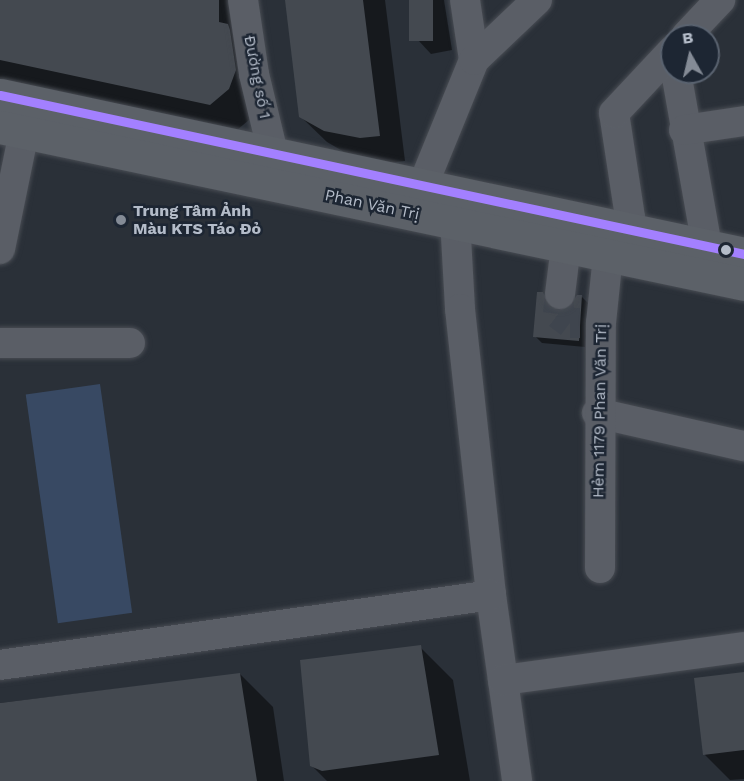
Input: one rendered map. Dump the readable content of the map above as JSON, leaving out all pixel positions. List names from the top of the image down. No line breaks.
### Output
{"streets":{"main road":["Phan Văn Trị"],"street":["Đường số 1","Hẻm 1179 Phan Văn Trị"]},"crossings":[["Đường số 1","Phan Văn Trị"],["Phan Văn Trị","Hẻm 1179 Phan Văn Trị"]],"places":["Trung Tâm Ảnh Màu KTS Táo Đỏ"],"north":"top"}
